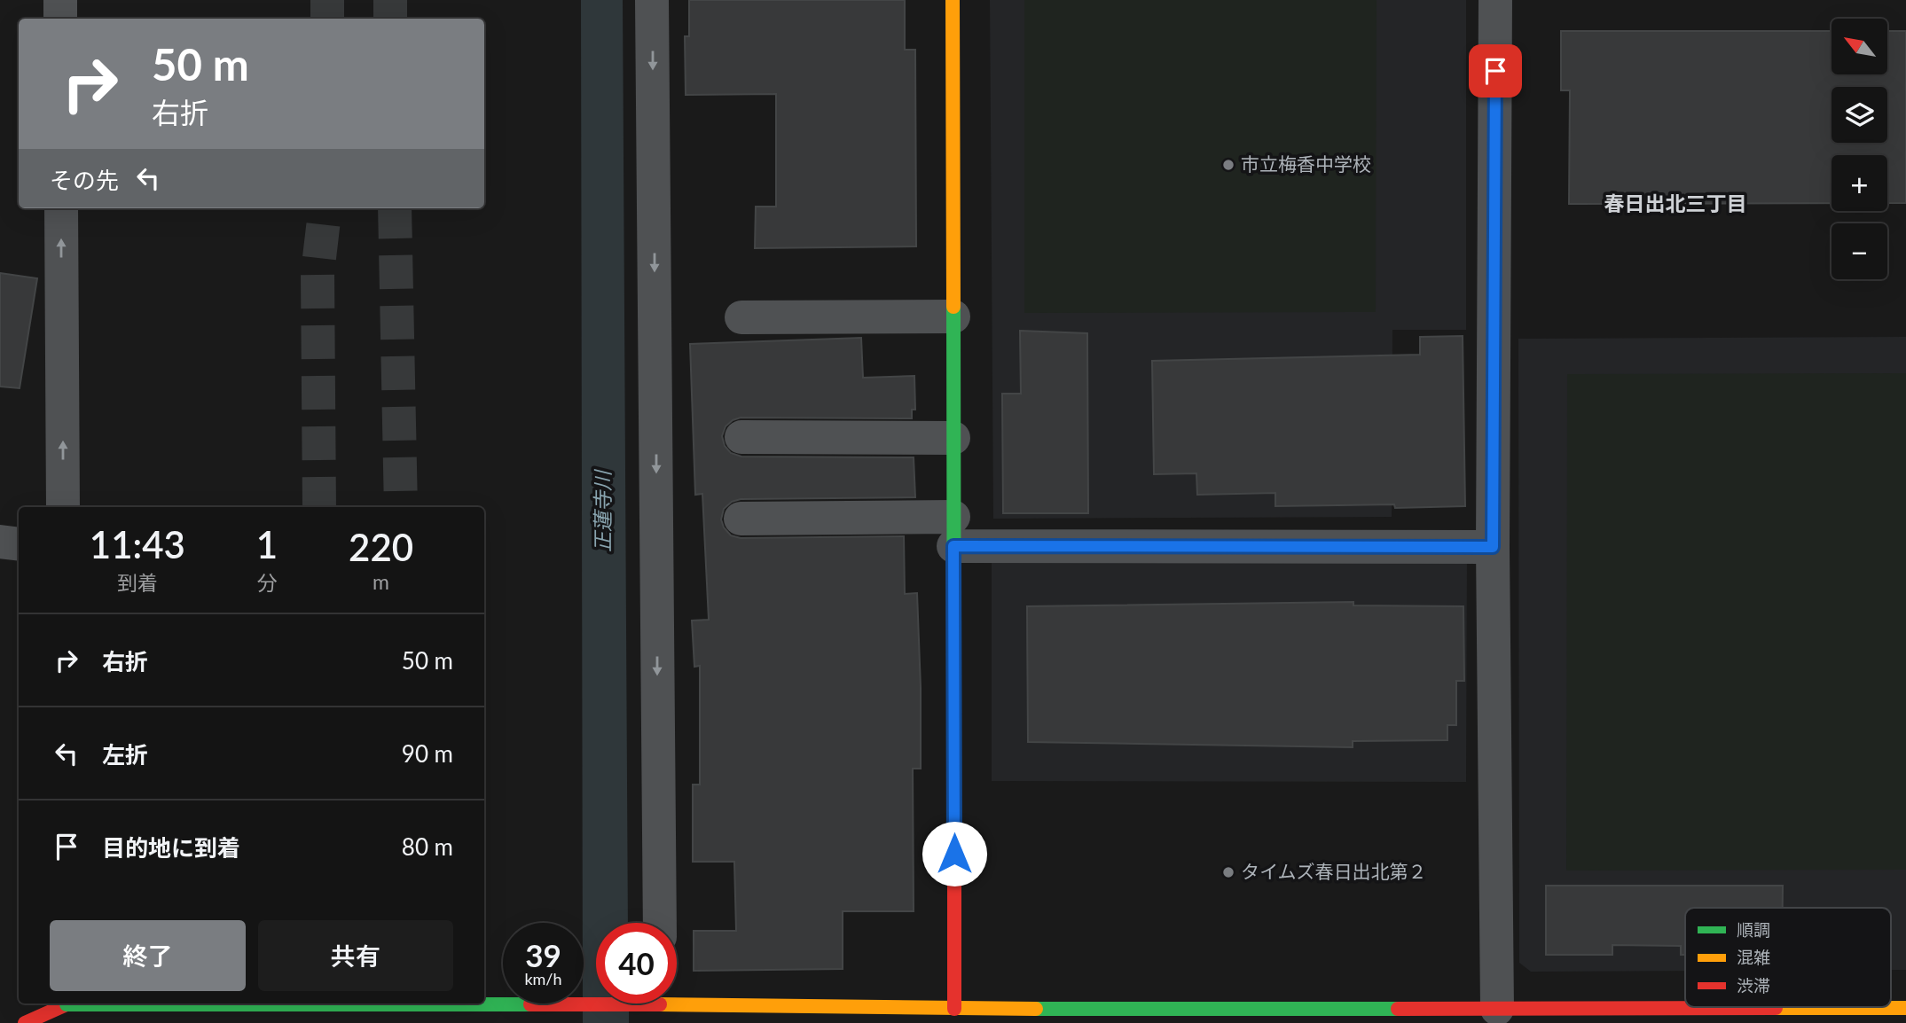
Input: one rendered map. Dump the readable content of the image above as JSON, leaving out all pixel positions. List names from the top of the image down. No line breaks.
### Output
{"districts":["春日出北三丁目"],"water":["正蓮寺川"],"places":["市立梅香中学校","タイムズ春日出北第２"],"legend":["順調","混雑","渋滞"],"north":"top left","page":{"map_buttons":["+","−"],"turn":["50 m","右折"],"then":"その先","eta":["11:43","到着","1","分","220","m"],"list":[{"name":"右折","value":"50 m"},{"name":"左折","value":"90 m"},{"name":"目的地に到着","value":"80 m"}],"buttons":["終了","共有"],"speed":"39 km/h","limit":"40"}}
